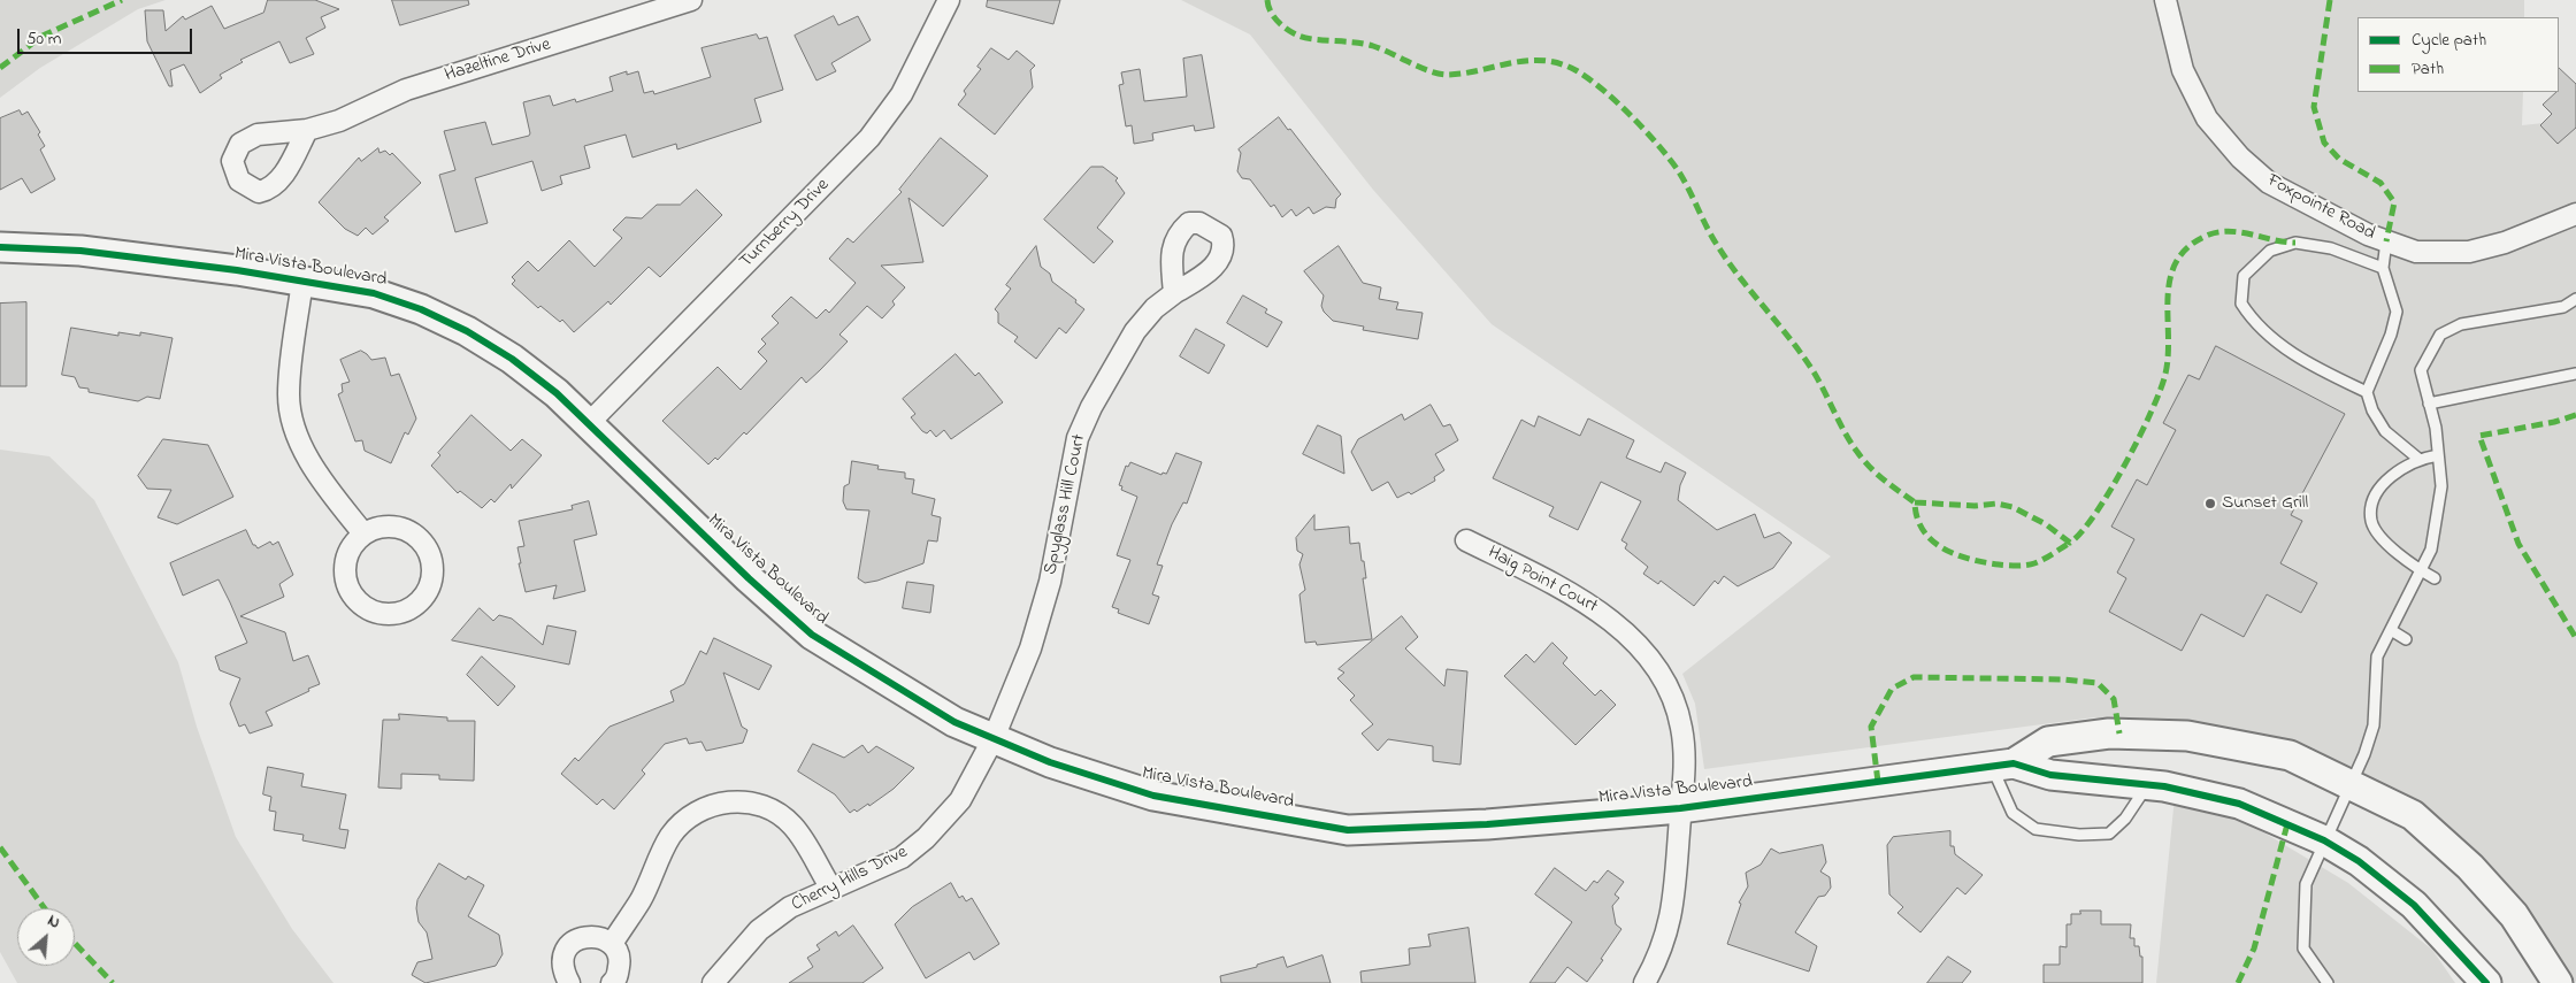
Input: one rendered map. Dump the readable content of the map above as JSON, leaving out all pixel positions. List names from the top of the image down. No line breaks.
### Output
{"streets":{"street":["Hazeltine Drive","Foxpointe Road","Turnberry Drive","Mira Vista Boulevard","Spyglass Hill Court","Haig Point Court","Cherry Hills Drive"]},"crossings":[["Turnberry Drive","Mira Vista Boulevard"],["Mira Vista Boulevard","Spyglass Hill Court"],["Mira Vista Boulevard","Haig Point Court"],["Mira Vista Boulevard","Cherry Hills Drive"],["Spyglass Hill Court","Cherry Hills Drive"]],"places":["Sunset Grill"],"legend":["Cycle path","Path"],"scale_bar":"50 m","north":"top right"}
